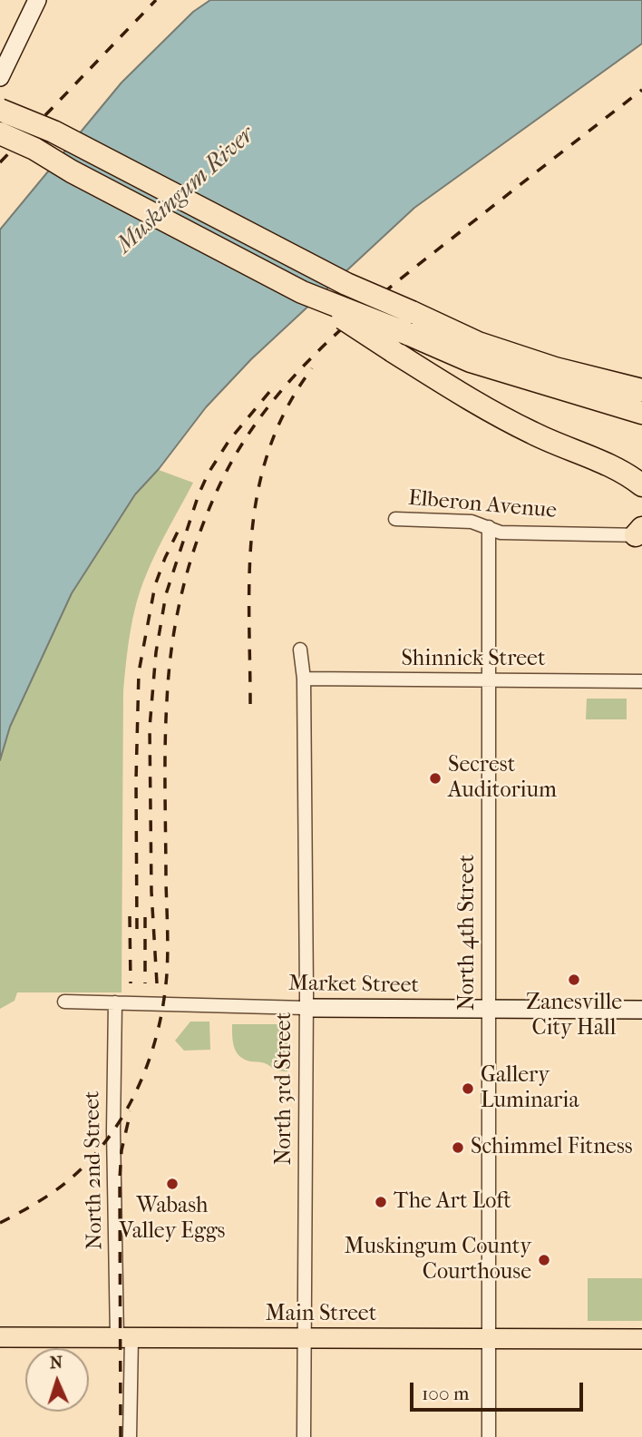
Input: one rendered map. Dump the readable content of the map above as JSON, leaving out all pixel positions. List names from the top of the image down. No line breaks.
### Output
{"streets":{"main road":["Main Street"],"street":["Elberon Avenue","Shinnick Street","North 4th Street","Market Street","North 3rd Street","North 2nd Street"]},"crossings":[["Elberon Avenue","North 4th Street"],["Shinnick Street","North 4th Street"],["Shinnick Street","North 3rd Street"],["North 4th Street","Market Street"],["North 4th Street","Main Street"],["Market Street","North 3rd Street"],["Market Street","North 2nd Street"],["North 3rd Street","Main Street"],["North 2nd Street","Main Street"]],"water":["Muskingum River"],"places":["Secrest Auditorium","Zanesville City Hall","Gallery Luminaria","Schimmel Fitness","Wabash Valley Eggs","The Art Loft","Muskingum County Courthouse"],"scale_bar":"100 m","north":"top"}
